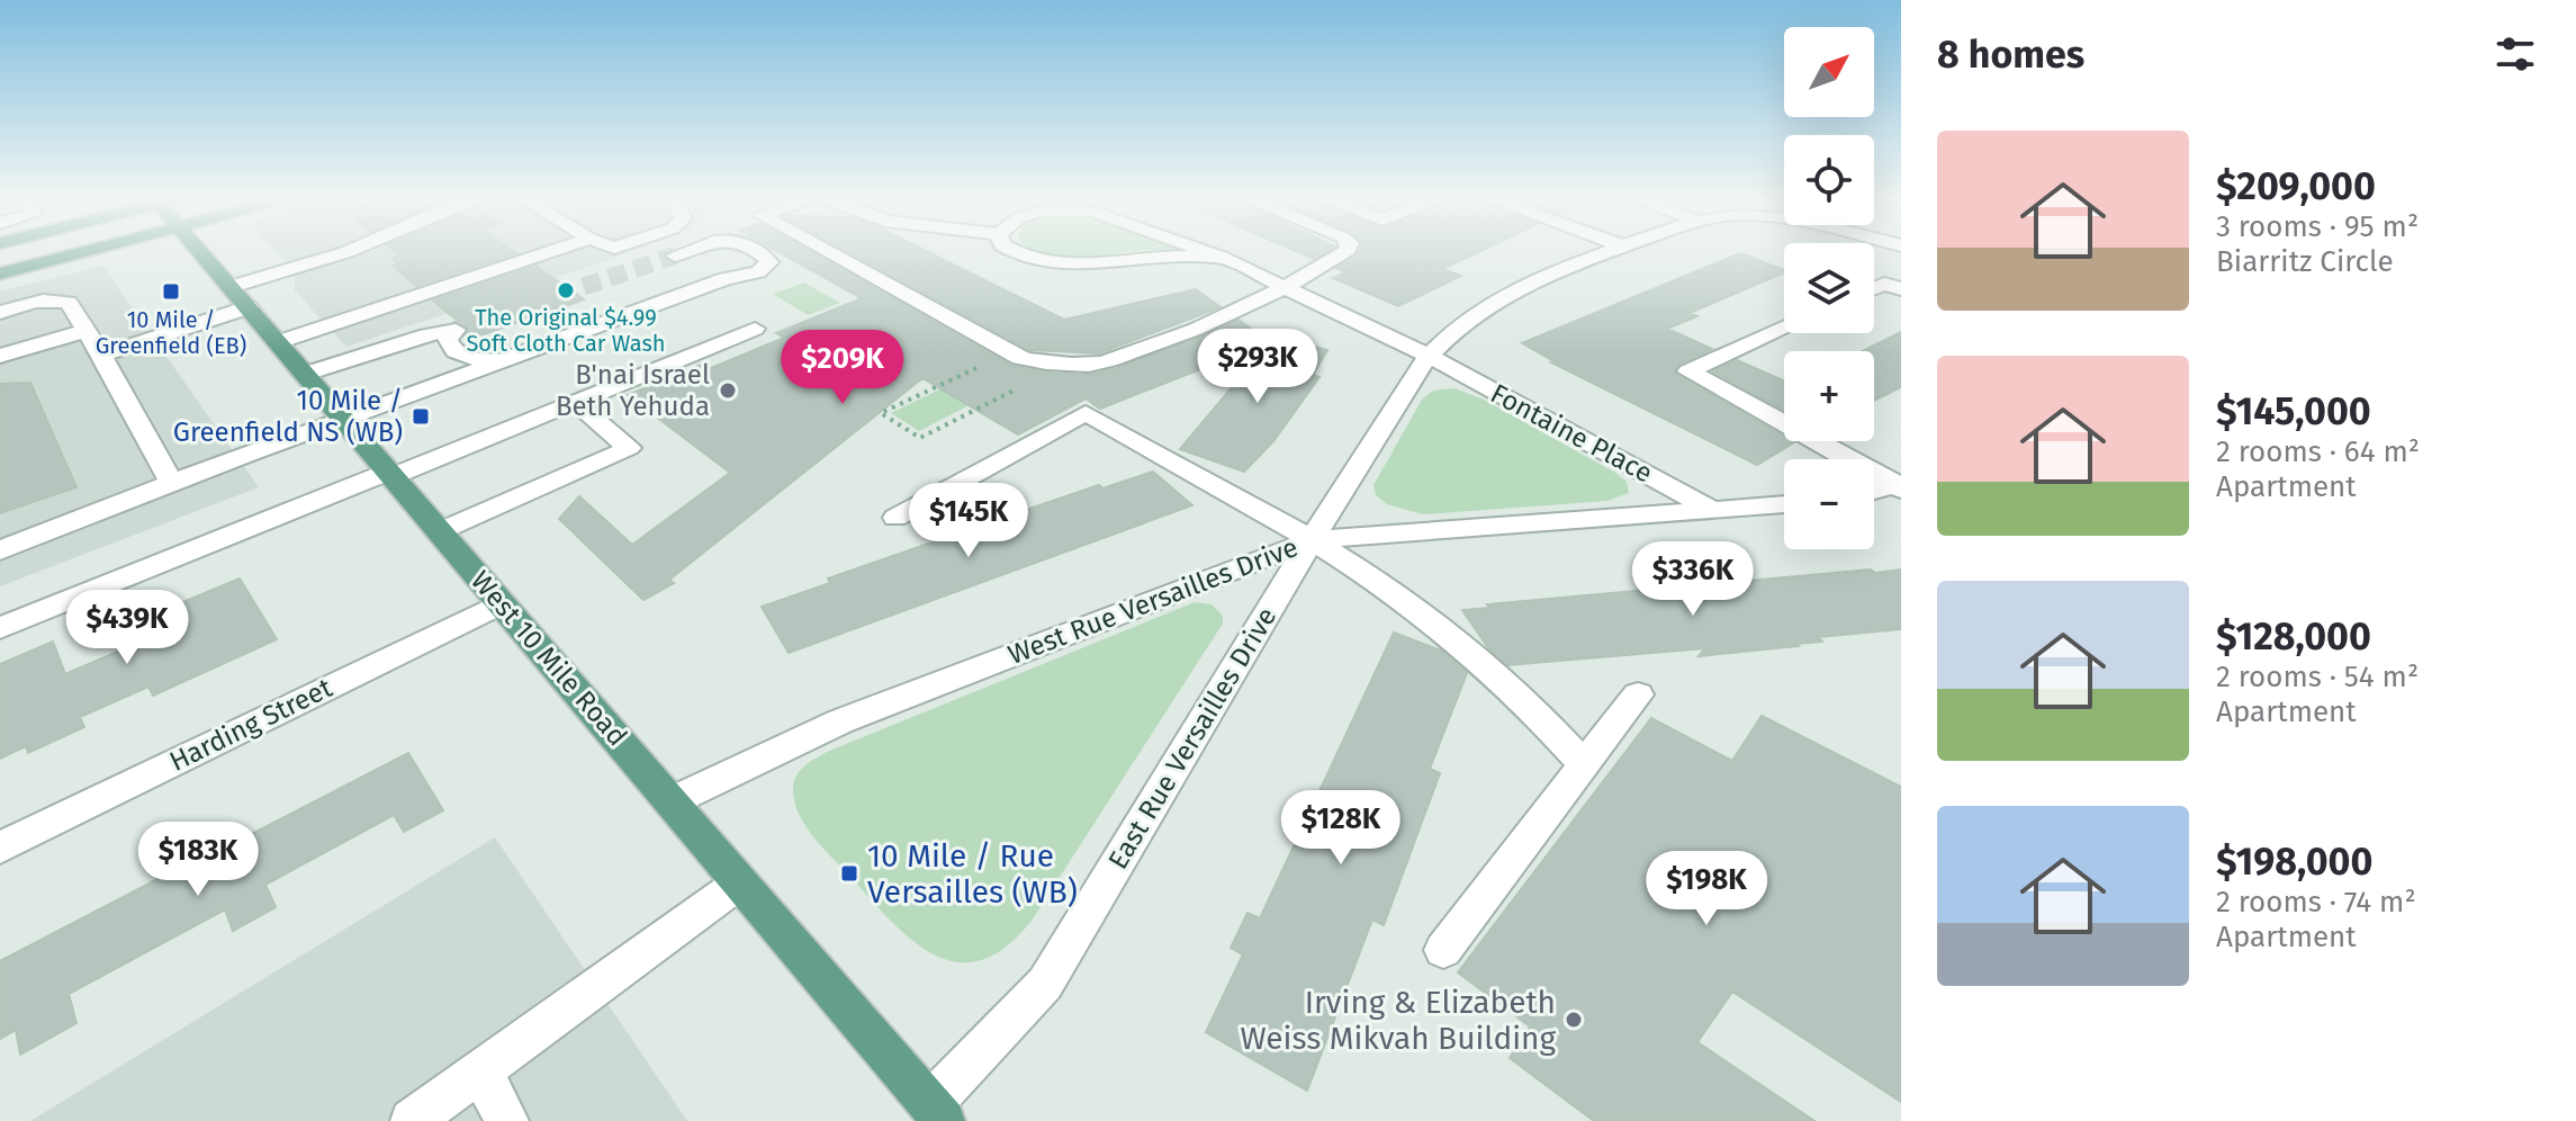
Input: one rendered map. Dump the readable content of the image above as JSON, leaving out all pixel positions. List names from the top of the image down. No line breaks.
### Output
{"streets":{"main road":["West 10 Mile Road"],"street":["Fontaine Place","West Rue Versailles Drive","Harding Street","East Rue Versailles Drive"]},"crossings":[["Fontaine Place","West Rue Versailles Drive"],["West Rue Versailles Drive","West 10 Mile Road"],["West Rue Versailles Drive","East Rue Versailles Drive"],["West 10 Mile Road","Harding Street"],["West 10 Mile Road","East Rue Versailles Drive"]],"places":{"other":["The Original $4.99 Soft Cloth Car Wash","B'nai Israel Beth Yehuda","Irving & Elizabeth Weiss Mikvah Building"],"transit":["10 Mile / Greenfield (EB)","10 Mile / Greenfield NS (WB)","10 Mile / Rue Versailles (WB)"]},"north":"top right","page":{"heading":"8 homes","map_buttons":["+","−"],"list":[{"name":"$209,000","note":"3 rooms · 95 m² · Biarritz Circle"},{"name":"$145,000","note":"2 rooms · 64 m² · Apartment"},{"name":"$128,000","note":"2 rooms · 54 m² · Apartment"},{"name":"$198,000","note":"2 rooms · 74 m² · Apartment"}],"price":["$293K","$209K","$145K","$336K","$439K","$128K","$183K","$198K"]}}
